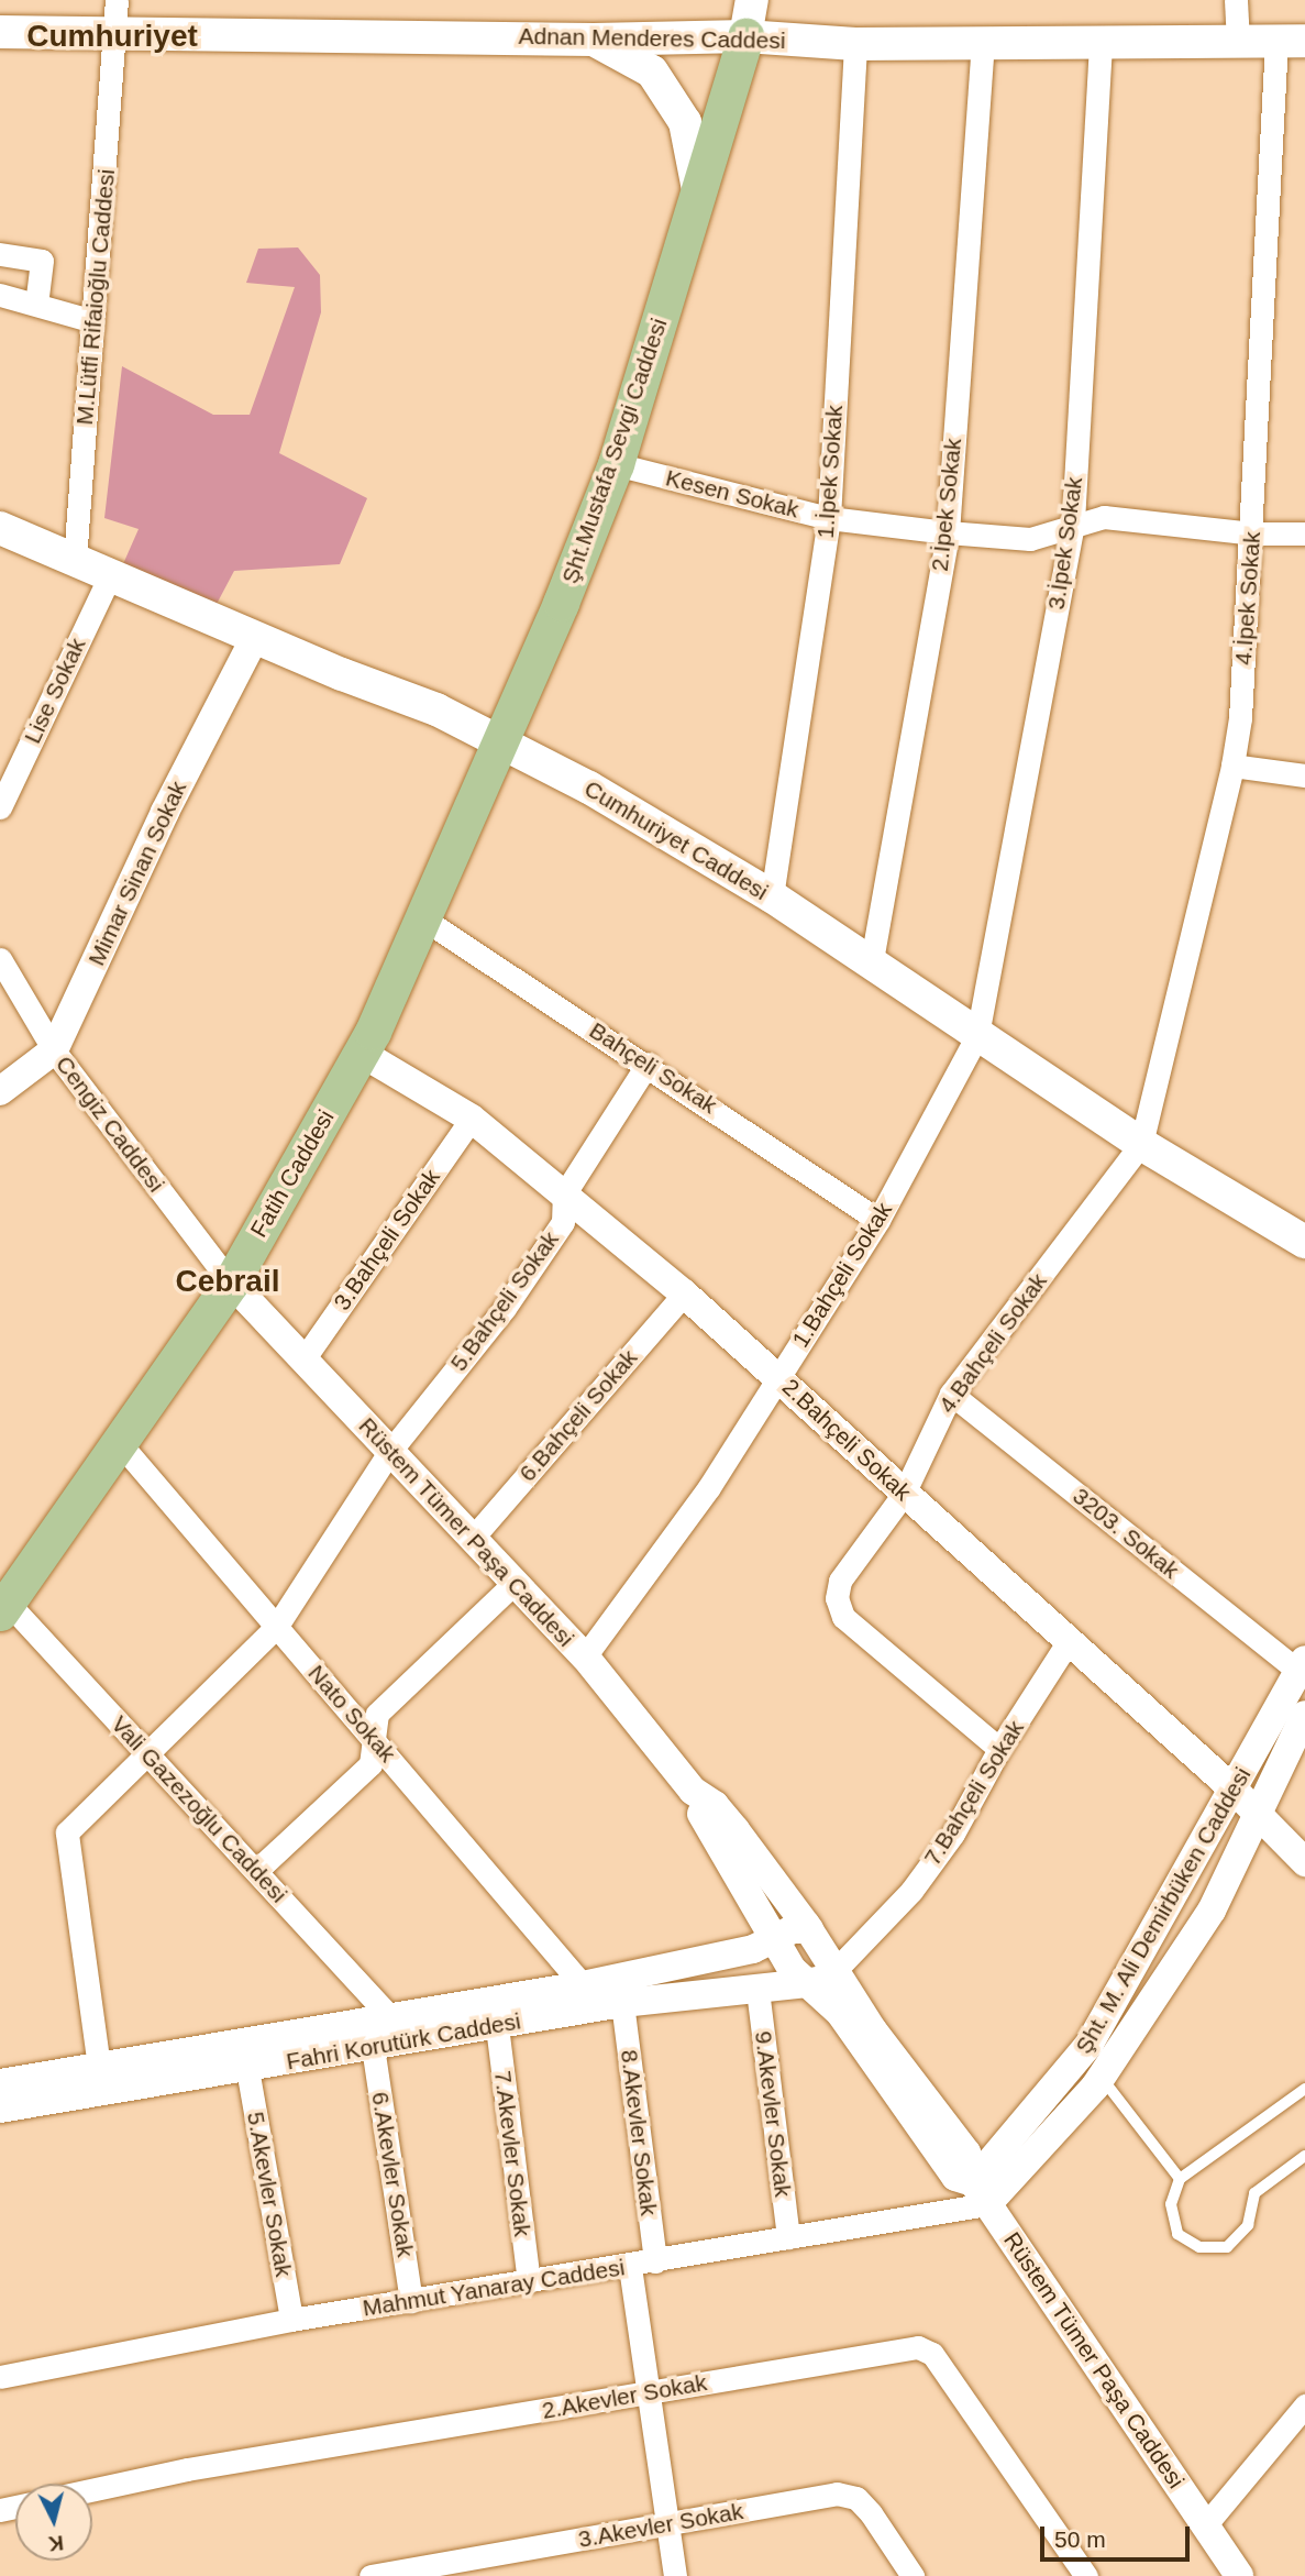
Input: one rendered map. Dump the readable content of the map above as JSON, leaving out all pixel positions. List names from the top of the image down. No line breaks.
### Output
{"streets":{"main road":["Adnan Menderes Caddesi","Şht.Mustafa Sevgi Caddesi","Cumhuriyet Caddesi","Fatih Caddesi"],"street":["M.Lütfi Rifaioğlu Caddesi","1.İpek Sokak","Kesen Sokak","2.İpek Sokak","3.İpek Sokak","4.İpek Sokak","Lise Sokak","Mimar Sinan Sokak","Bahçeli Sokak","Cengiz Caddesi","3.Bahçeli Sokak","1.Bahçeli Sokak","5.Bahçeli Sokak","4.Bahçeli Sokak","6.Bahçeli Sokak","2.Bahçeli Sokak","Rüstem Tümer Paşa Caddesi","3203. Sokak","Nato Sokak","7.Bahçeli Sokak","Vali Gazezoğlu Caddesi","Şht. M. Ali Demirbüken Caddesi","Fahri Korutürk Caddesi","9.Akevler Sokak","8.Akevler Sokak","7.Akevler Sokak","6.Akevler Sokak","5.Akevler Sokak","Mahmut Yanaray Caddesi","2.Akevler Sokak","3.Akevler Sokak"]},"crossings":[["Adnan Menderes Caddesi","M.Lütfi Rifaioğlu Caddesi"],["Adnan Menderes Caddesi","Şht.Mustafa Sevgi Caddesi"],["Adnan Menderes Caddesi","1.İpek Sokak"],["Adnan Menderes Caddesi","2.İpek Sokak"],["Adnan Menderes Caddesi","3.İpek Sokak"],["Adnan Menderes Caddesi","4.İpek Sokak"],["M.Lütfi Rifaioğlu Caddesi","Cumhuriyet Caddesi"],["Şht.Mustafa Sevgi Caddesi","Kesen Sokak"],["Şht.Mustafa Sevgi Caddesi","Cumhuriyet Caddesi"],["Şht.Mustafa Sevgi Caddesi","Fatih Caddesi"],["1.İpek Sokak","Kesen Sokak"],["1.İpek Sokak","Cumhuriyet Caddesi"],["Kesen Sokak","2.İpek Sokak"],["Kesen Sokak","3.İpek Sokak"],["Kesen Sokak","4.İpek Sokak"],["2.İpek Sokak","Cumhuriyet Caddesi"],["3.İpek Sokak","Cumhuriyet Caddesi"],["3.İpek Sokak","1.Bahçeli Sokak"],["4.İpek Sokak","Cumhuriyet Caddesi"],["4.İpek Sokak","4.Bahçeli Sokak"],["Lise Sokak","Cumhuriyet Caddesi"],["Cumhuriyet Caddesi","Mimar Sinan Sokak"],["Cumhuriyet Caddesi","Fatih Caddesi"],["Cumhuriyet Caddesi","1.Bahçeli Sokak"],["Cumhuriyet Caddesi","4.Bahçeli Sokak"],["Mimar Sinan Sokak","Cengiz Caddesi"],["Bahçeli Sokak","Fatih Caddesi"],["Bahçeli Sokak","1.Bahçeli Sokak"],["Bahçeli Sokak","5.Bahçeli Sokak"],["Cengiz Caddesi","Fatih Caddesi"],["Cengiz Caddesi","Rüstem Tümer Paşa Caddesi"],["Fatih Caddesi","2.Bahçeli Sokak"],["Fatih Caddesi","Rüstem Tümer Paşa Caddesi"],["Fatih Caddesi","Nato Sokak"],["Fatih Caddesi","Vali Gazezoğlu Caddesi"],["3.Bahçeli Sokak","2.Bahçeli Sokak"],["3.Bahçeli Sokak","Rüstem Tümer Paşa Caddesi"],["1.Bahçeli Sokak","2.Bahçeli Sokak"],["1.Bahçeli Sokak","Rüstem Tümer Paşa Caddesi"],["5.Bahçeli Sokak","2.Bahçeli Sokak"],["5.Bahçeli Sokak","Rüstem Tümer Paşa Caddesi"],["5.Bahçeli Sokak","Nato Sokak"],["5.Bahçeli Sokak","Vali Gazezoğlu Caddesi"],["5.Bahçeli Sokak","Fahri Korutürk Caddesi"],["4.Bahçeli Sokak","2.Bahçeli Sokak"],["4.Bahçeli Sokak","3203. Sokak"],["4.Bahçeli Sokak","7.Bahçeli Sokak"],["6.Bahçeli Sokak","2.Bahçeli Sokak"],["6.Bahçeli Sokak","Rüstem Tümer Paşa Caddesi"],["2.Bahçeli Sokak","7.Bahçeli Sokak"],["2.Bahçeli Sokak","Şht. M. Ali Demirbüken Caddesi"],["Rüstem Tümer Paşa Caddesi","7.Bahçeli Sokak"],["Rüstem Tümer Paşa Caddesi","Şht. M. Ali Demirbüken Caddesi"],["Rüstem Tümer Paşa Caddesi","Fahri Korutürk Caddesi"],["Rüstem Tümer Paşa Caddesi","Mahmut Yanaray Caddesi"],["3203. Sokak","Şht. M. Ali Demirbüken Caddesi"],["Nato Sokak","Fahri Korutürk Caddesi"],["7.Bahçeli Sokak","Fahri Korutürk Caddesi"],["Vali Gazezoğlu Caddesi","Fahri Korutürk Caddesi"],["Şht. M. Ali Demirbüken Caddesi","Mahmut Yanaray Caddesi"],["Fahri Korutürk Caddesi","9.Akevler Sokak"],["Fahri Korutürk Caddesi","8.Akevler Sokak"],["Fahri Korutürk Caddesi","7.Akevler Sokak"],["Fahri Korutürk Caddesi","6.Akevler Sokak"],["Fahri Korutürk Caddesi","5.Akevler Sokak"],["9.Akevler Sokak","Mahmut Yanaray Caddesi"],["8.Akevler Sokak","Mahmut Yanaray Caddesi"],["7.Akevler Sokak","Mahmut Yanaray Caddesi"],["6.Akevler Sokak","Mahmut Yanaray Caddesi"],["5.Akevler Sokak","Mahmut Yanaray Caddesi"]],"districts":["Cumhuriyet","Cebrail"],"scale_bar":"50 m","north":"bottom"}
